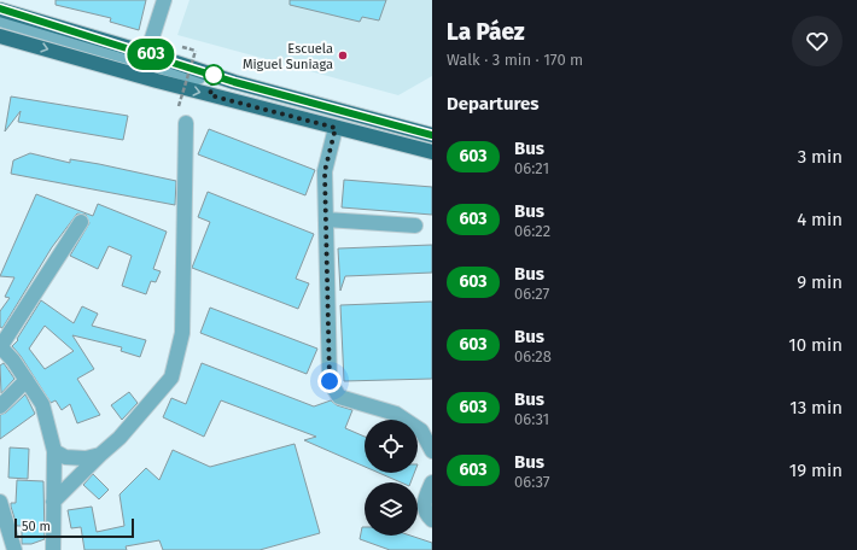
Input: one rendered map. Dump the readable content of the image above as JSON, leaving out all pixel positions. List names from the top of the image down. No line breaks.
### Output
{"places":["Escuela Miguel Suniaga"],"lines":["bus line 603"],"scale_bar":"50 m","page":{"on_map":"603","heading":[["La Páez","Walk · 3 min · 170 m"],"Departures"],"list":[{"mark":"603","name":"Bus","note":"06:21","value":"3 min"},{"mark":"603","name":"Bus","note":"06:22","value":"4 min"},{"mark":"603","name":"Bus","note":"06:27","value":"9 min"},{"mark":"603","name":"Bus","note":"06:28","value":"10 min"},{"mark":"603","name":"Bus","note":"06:31","value":"13 min"},{"mark":"603","name":"Bus","note":"06:37","value":"19 min"}],"scale":"50 m"}}
